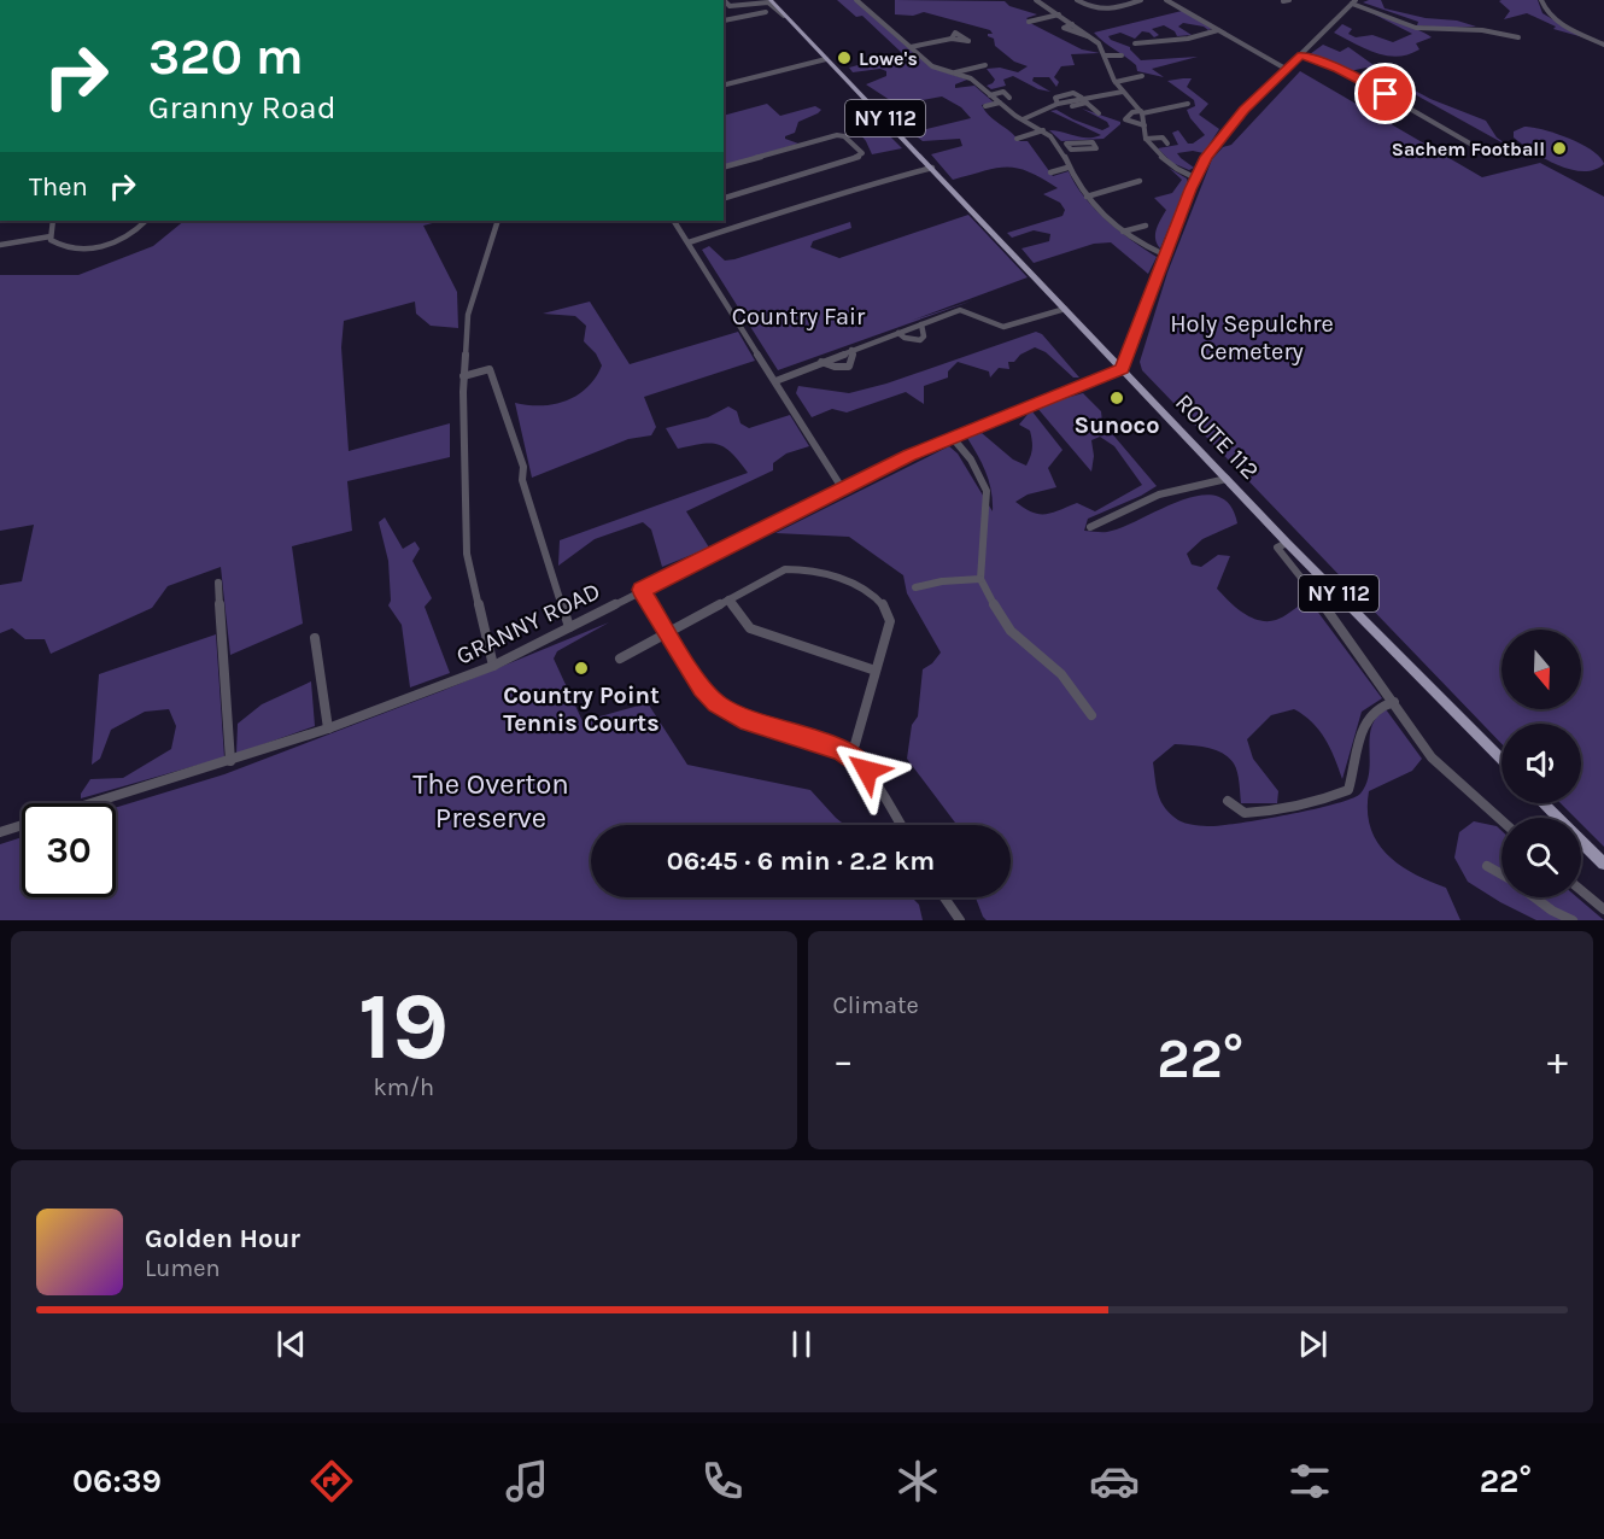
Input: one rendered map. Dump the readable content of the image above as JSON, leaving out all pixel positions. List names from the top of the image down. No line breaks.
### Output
{"streets":{"main road":["NY 112","ROUTE 112"],"street":["GRANNY ROAD"]},"crossings":[["ROUTE 112","GRANNY ROAD"]],"parks":["Country Fair","Holy Sepulchre Cemetery","The Overton Preserve"],"places":["Lowe's","Sachem Football","Sunoco","Country Point Tennis Courts"],"north":"bottom","page":{"turn":["320 m","Granny Road"],"then":"Then","limit":"30","trip":"06:45 · 6 min · 2.2 km","tile":[["19","km/h"],"Climate"],"heat":["−","22°","+"],"song":["Golden Hour","Lumen"],"tabs":["06:39","22°"]}}
